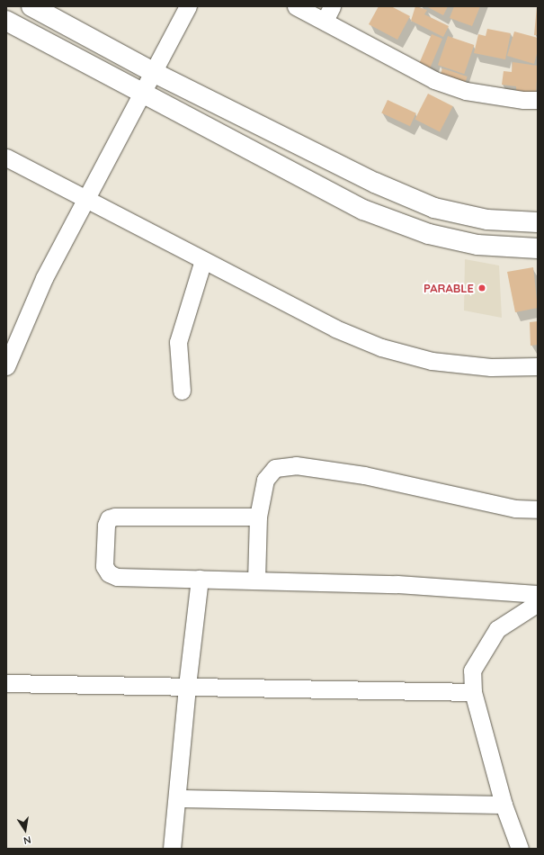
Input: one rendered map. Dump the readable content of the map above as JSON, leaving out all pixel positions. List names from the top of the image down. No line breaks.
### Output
{"places":["PARABLE"],"north":"bottom"}
